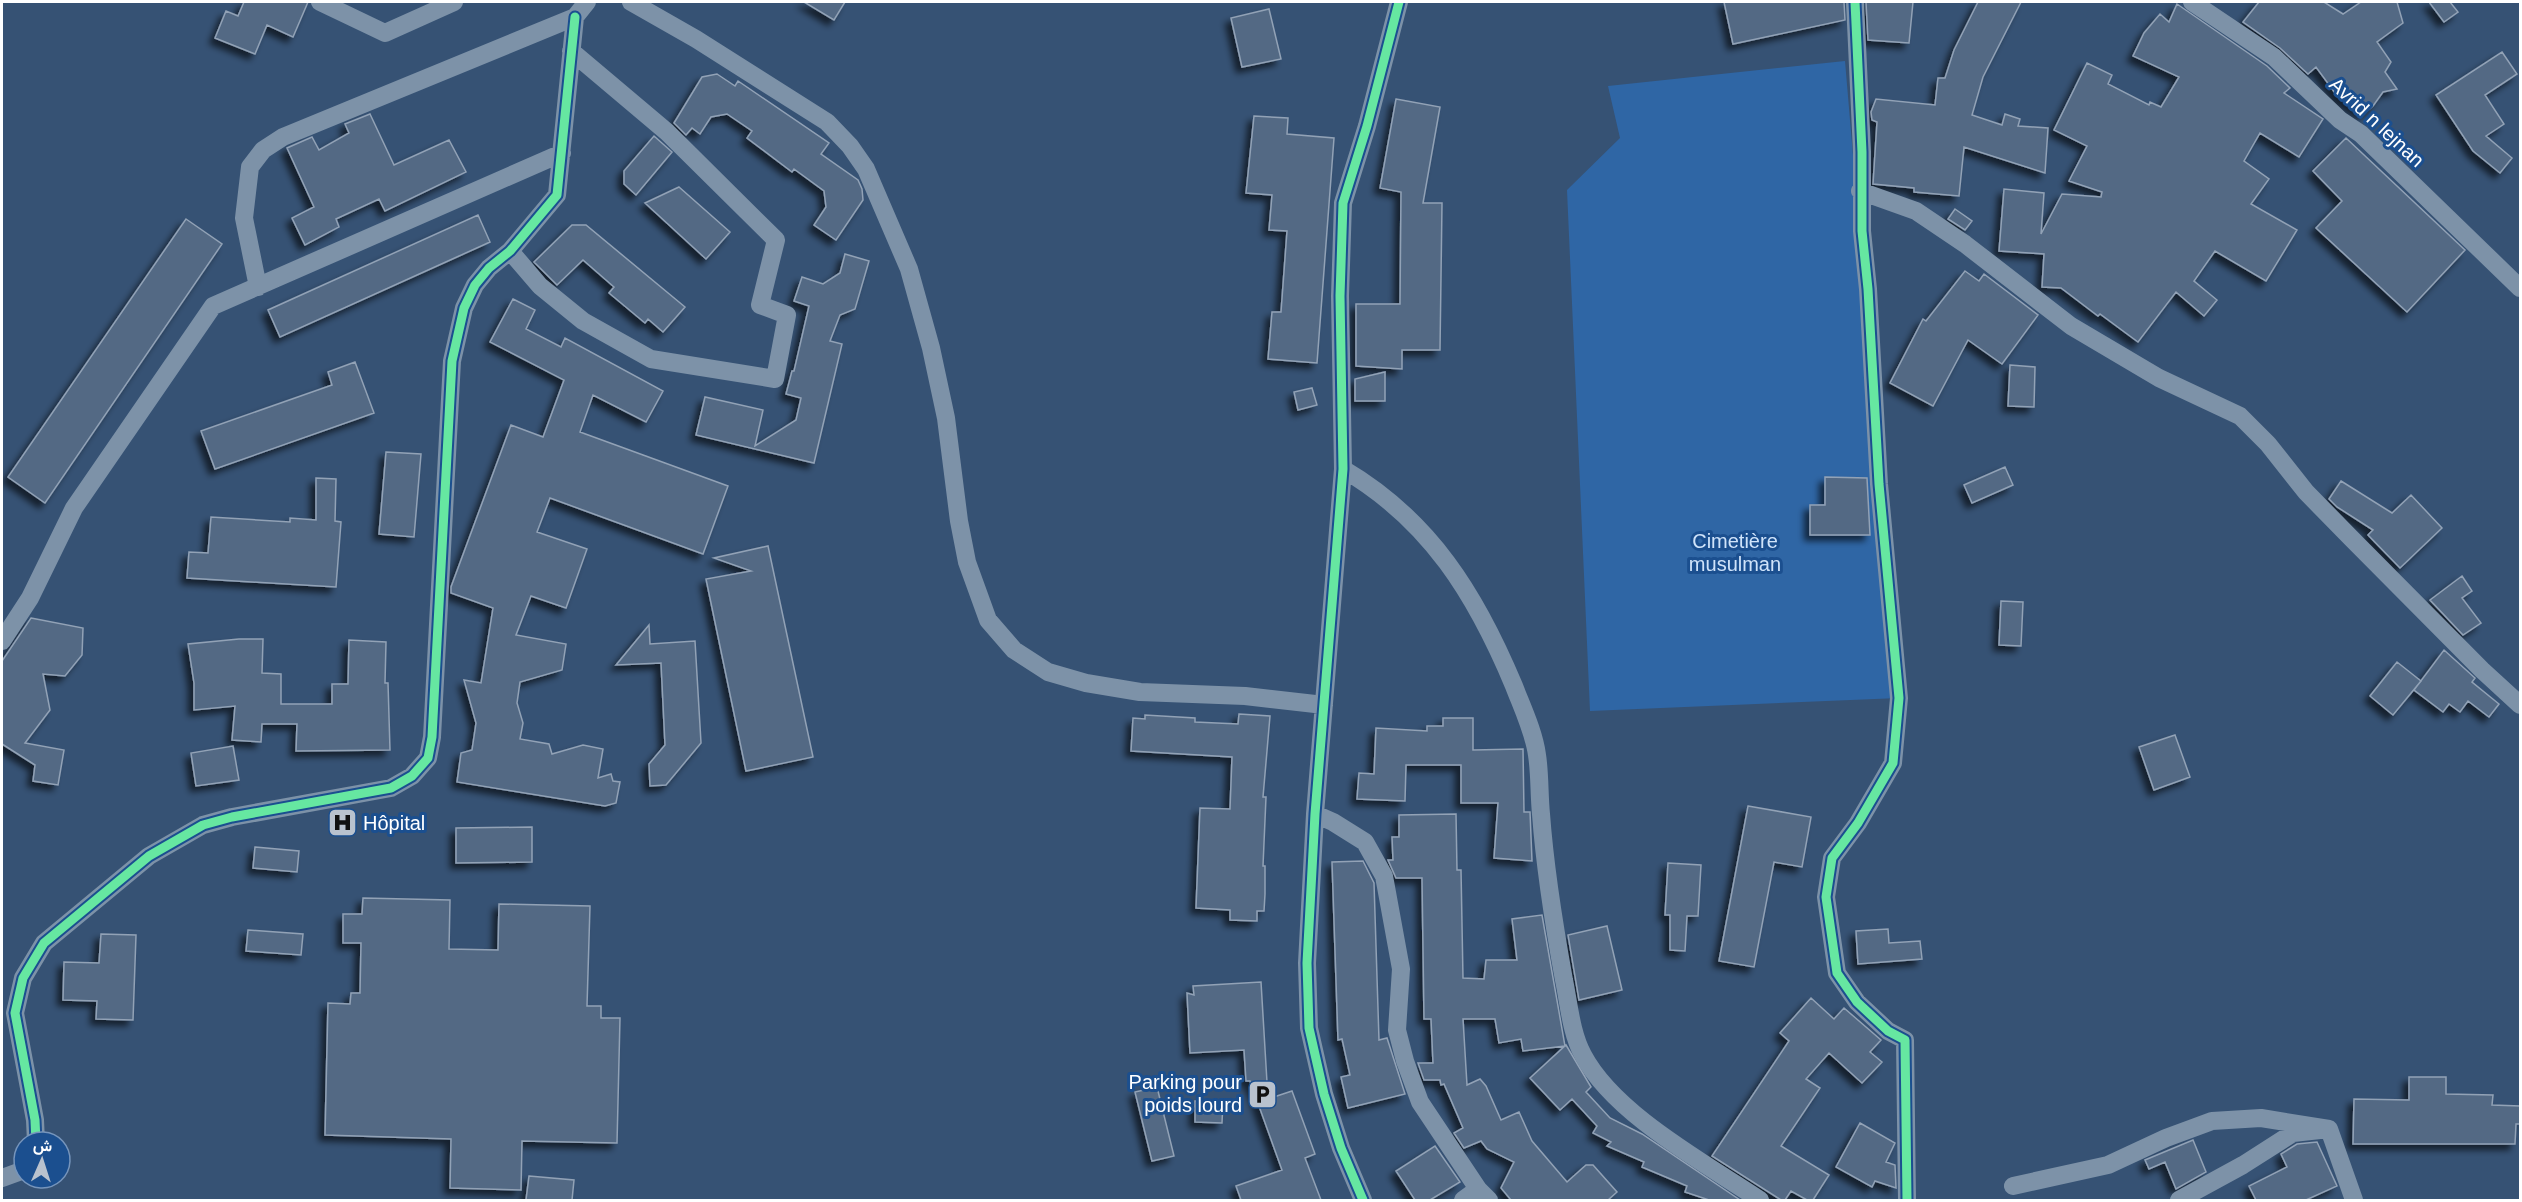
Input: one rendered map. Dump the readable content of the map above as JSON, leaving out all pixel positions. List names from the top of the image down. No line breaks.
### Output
{"streets":{"street":["Avrid n lejnan"]},"parks":["Cimetière musulman"],"places":{"hospital":["Hôpital"],"parking":["Parking pour poids lourd"]},"north":"top"}
